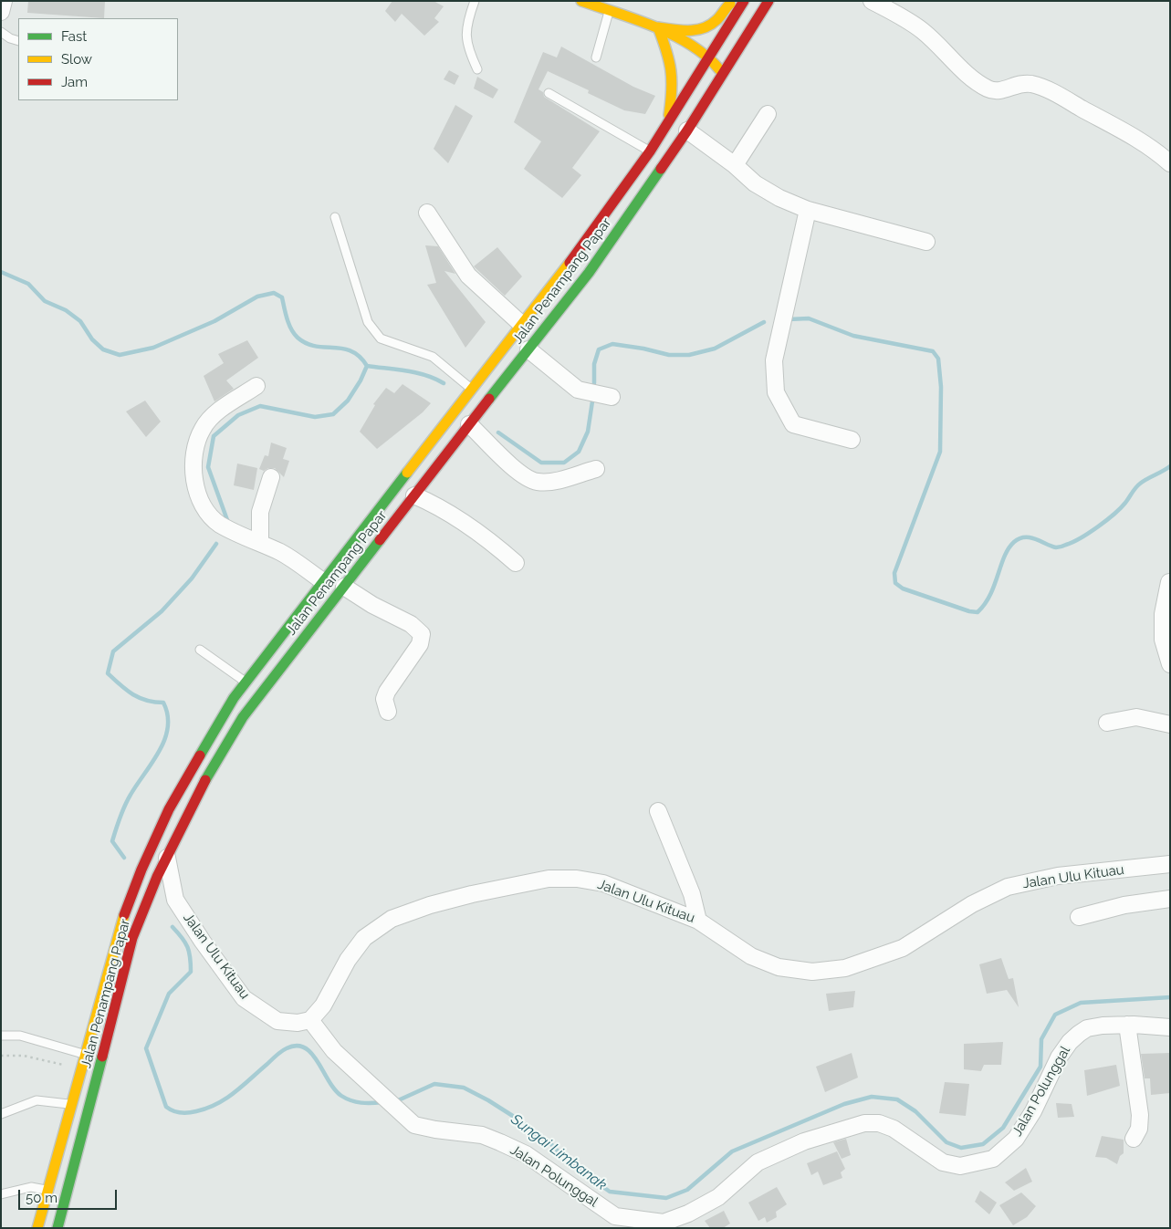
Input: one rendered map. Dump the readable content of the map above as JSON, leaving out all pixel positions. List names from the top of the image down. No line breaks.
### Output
{"streets":{"main road":["Jalan Penampang Papar"],"street":["Jalan Ulu Kituau","Jalan Polunggal"]},"crossings":[["Jalan Ulu Kituau","Jalan Polunggal"]],"water":["Sungai Limbanak"],"legend":["Fast","Slow","Jam"],"scale_bar":"50 m"}
